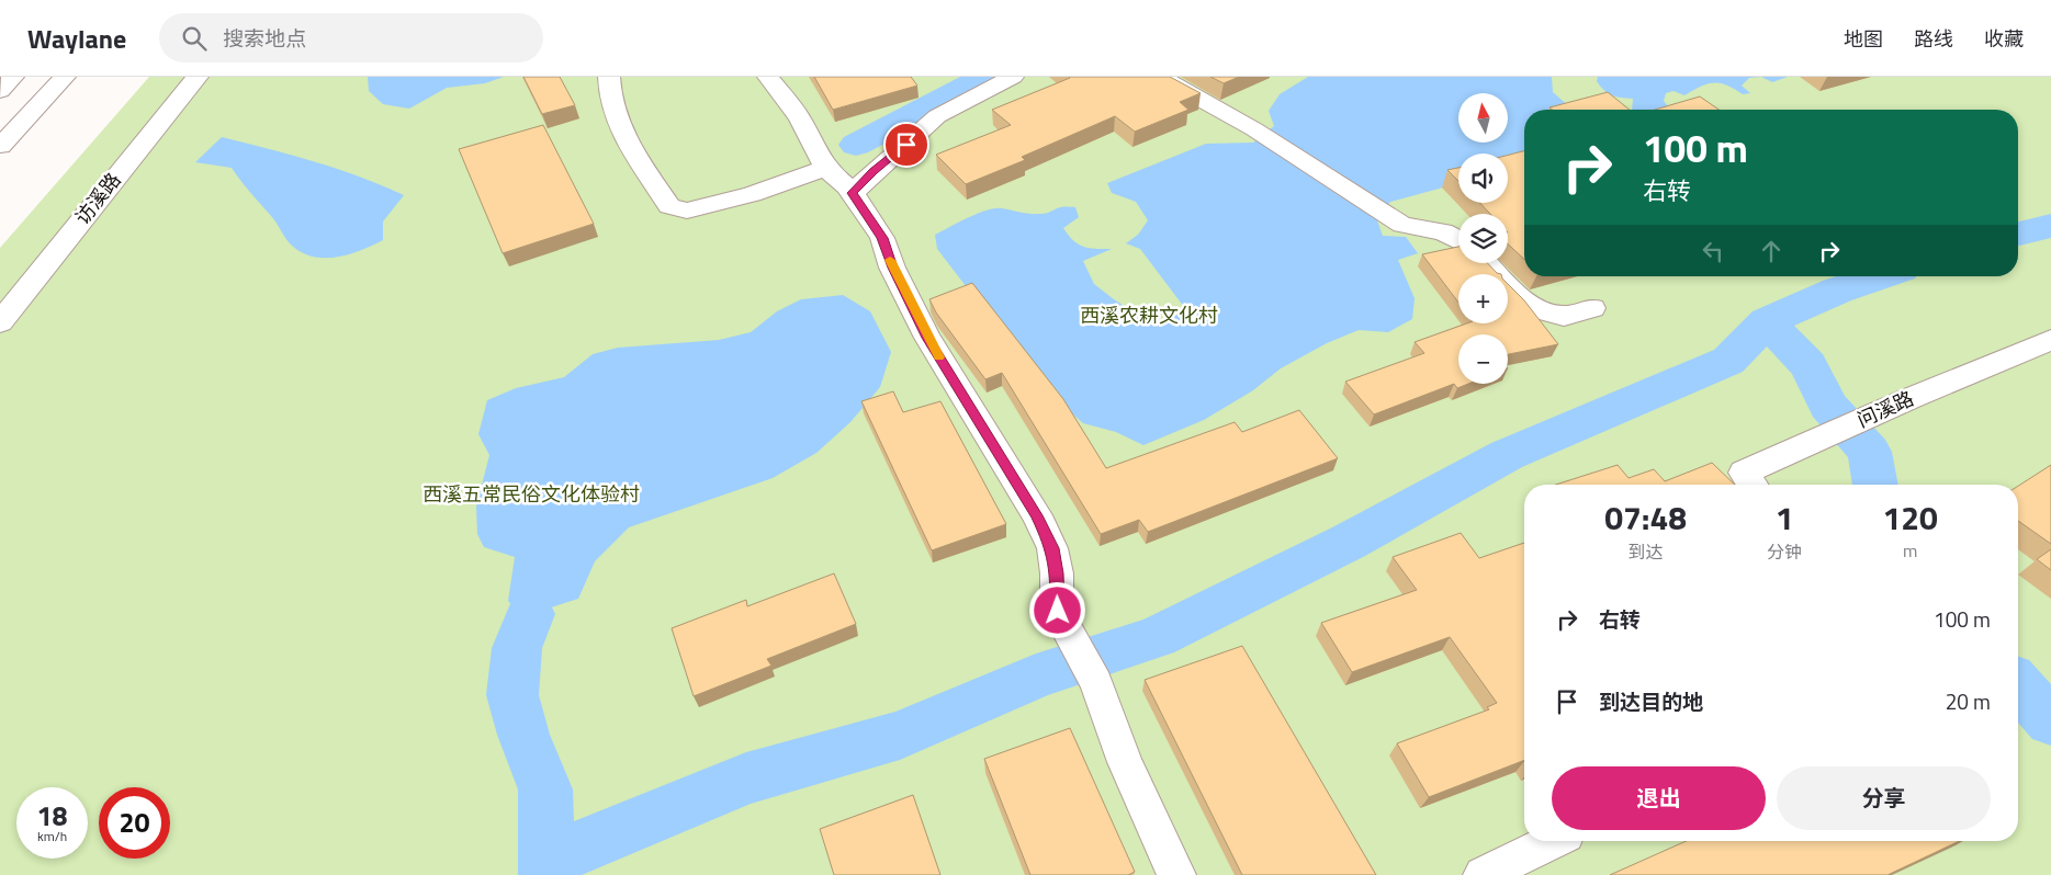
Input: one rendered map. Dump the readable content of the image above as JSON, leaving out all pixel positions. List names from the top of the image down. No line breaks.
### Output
{"streets":{"main road":["访溪路","问溪路"]},"parks":["西溪农耕文化村","西溪五常民俗文化体验村"],"north":"top","page":{"header":"Waylane","search":"搜索地点","nav":["地图","路线","收藏"],"map_buttons":["+","−"],"turn":["100 m","右转"],"eta":["07:48","到达","1","分钟","120","m"],"list":[{"name":"右转","value":"100 m"},{"name":"到达目的地","value":"20 m"}],"buttons":["退出","分享"],"speed":"18 km/h","limit":"20"}}
